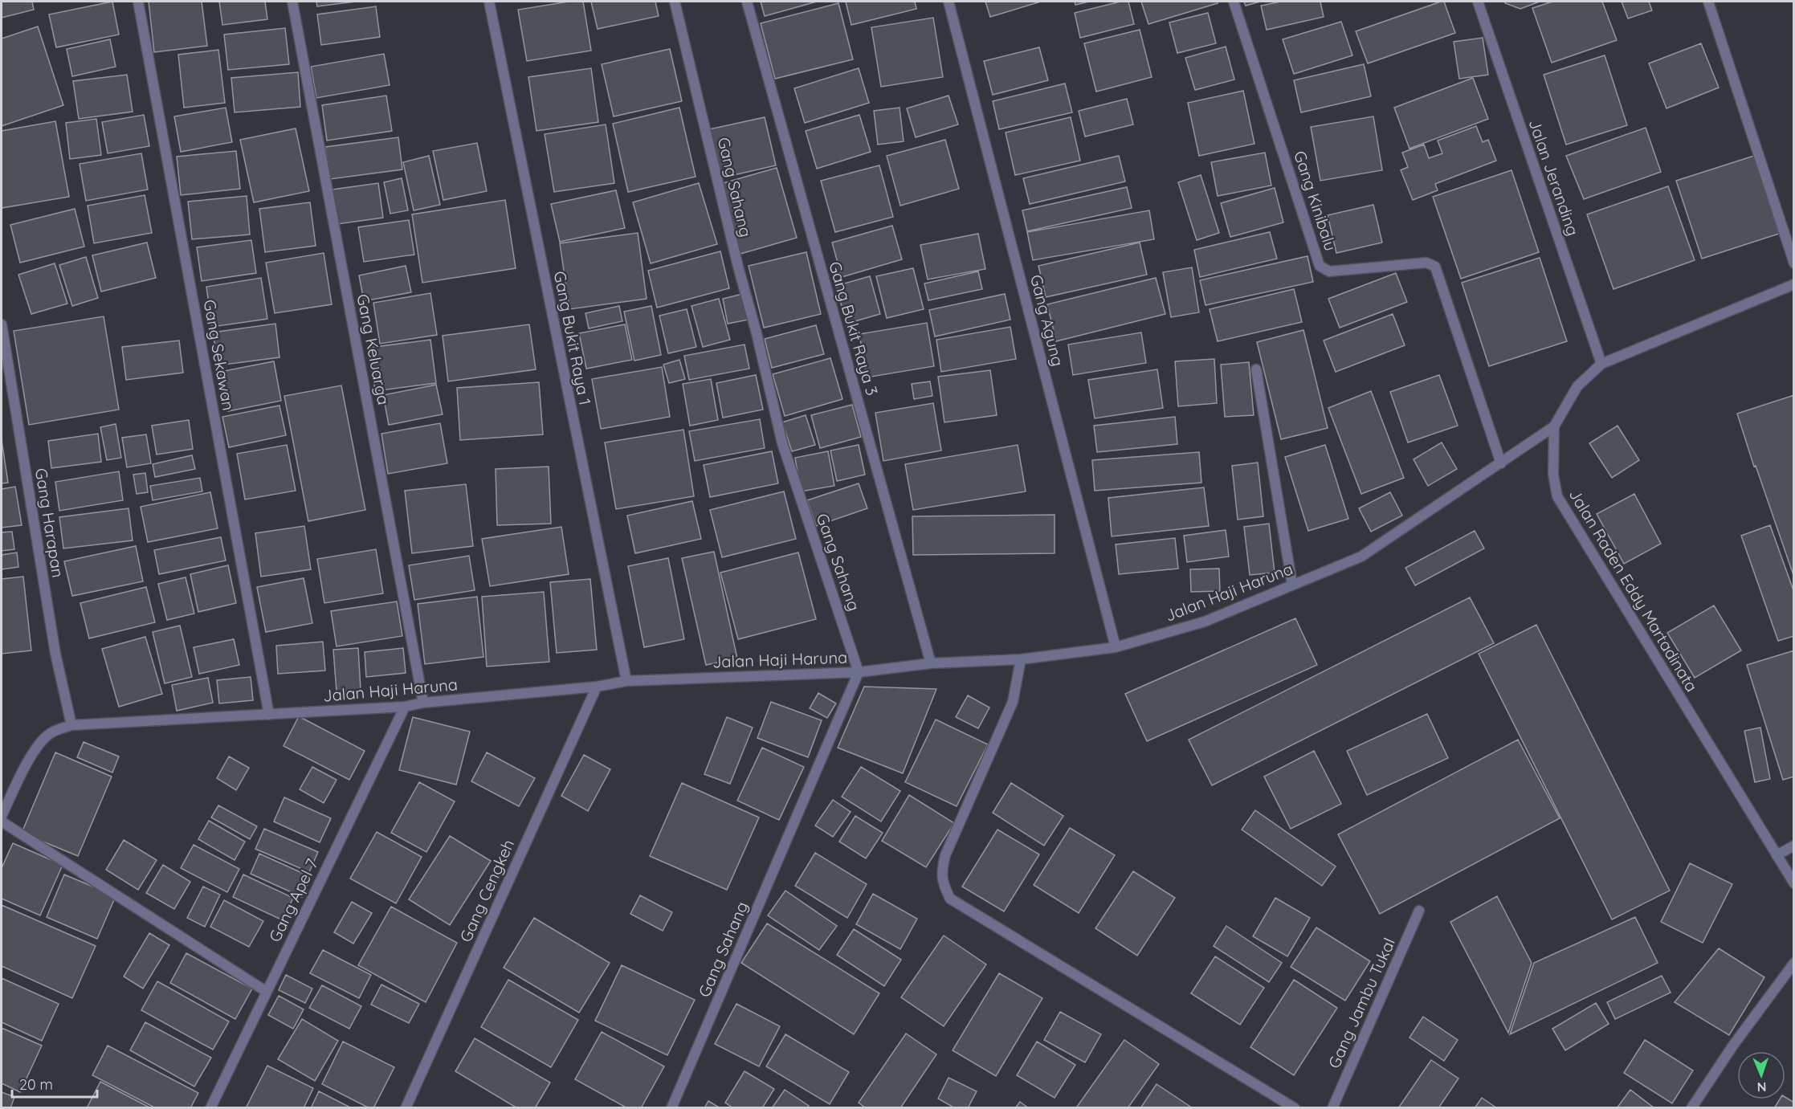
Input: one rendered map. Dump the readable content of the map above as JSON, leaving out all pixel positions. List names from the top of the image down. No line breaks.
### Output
{"streets":{"street":["Jalan Jeranding","Gang Sahang","Gang Kinibalu","Gang Agung","Gang Bukit Raya 3","Gang Bukit Raya 1","Gang Keluarga","Gang Sekawan","Gang Harapan","Jalan Raden Eddy Martadinata","Jalan Haji Haruna","Gang Cengkeh","Gang Apel 7","Gang Jambu Tukal"]},"crossings":[["Jalan Jeranding","Jalan Raden Eddy Martadinata"],["Gang Sahang","Jalan Haji Haruna"],["Gang Kinibalu","Jalan Haji Haruna"],["Gang Agung","Jalan Haji Haruna"],["Gang Bukit Raya 3","Jalan Haji Haruna"],["Gang Bukit Raya 1","Jalan Haji Haruna"],["Gang Keluarga","Jalan Haji Haruna"],["Gang Sekawan","Jalan Haji Haruna"],["Gang Harapan","Jalan Haji Haruna"],["Jalan Raden Eddy Martadinata","Jalan Haji Haruna"],["Jalan Haji Haruna","Gang Cengkeh"],["Jalan Haji Haruna","Gang Apel 7"]],"scale_bar":"20 m","north":"bottom"}
